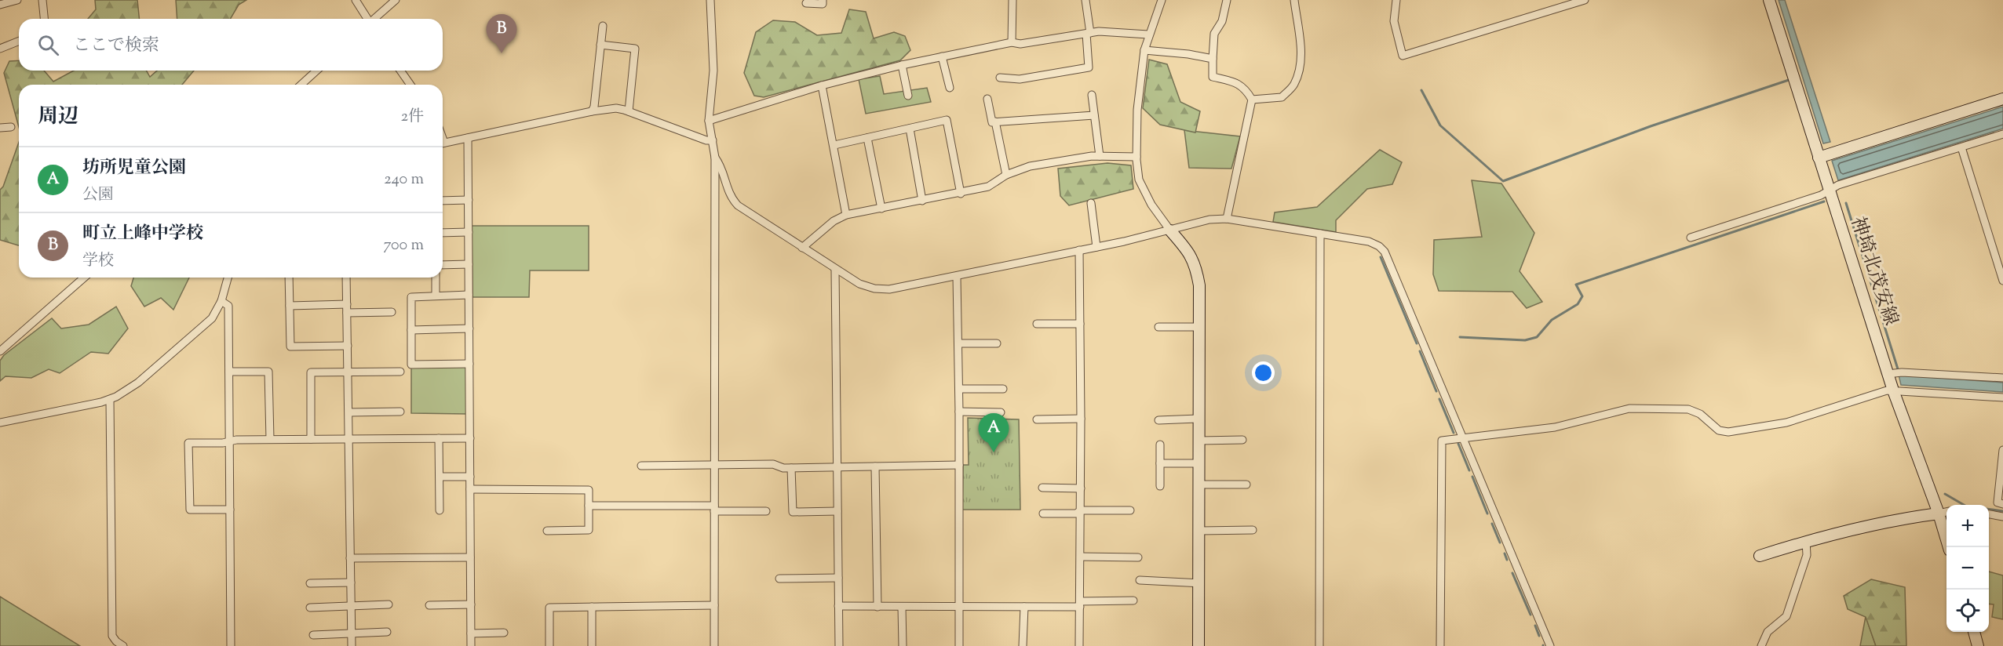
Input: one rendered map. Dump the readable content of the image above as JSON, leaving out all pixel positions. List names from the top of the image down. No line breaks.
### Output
{"streets":{"street":["神埼北茂安線"]},"page":{"pins":["B","A"],"search":"ここで検索","heading":["周辺","2件"],"list":[{"mark":"A","name":"坊所児童公園","note":"公園","value":"240 m"},{"mark":"B","name":"町立上峰中学校","note":"学校","value":"700 m"}],"map_buttons":["+","−"]}}
